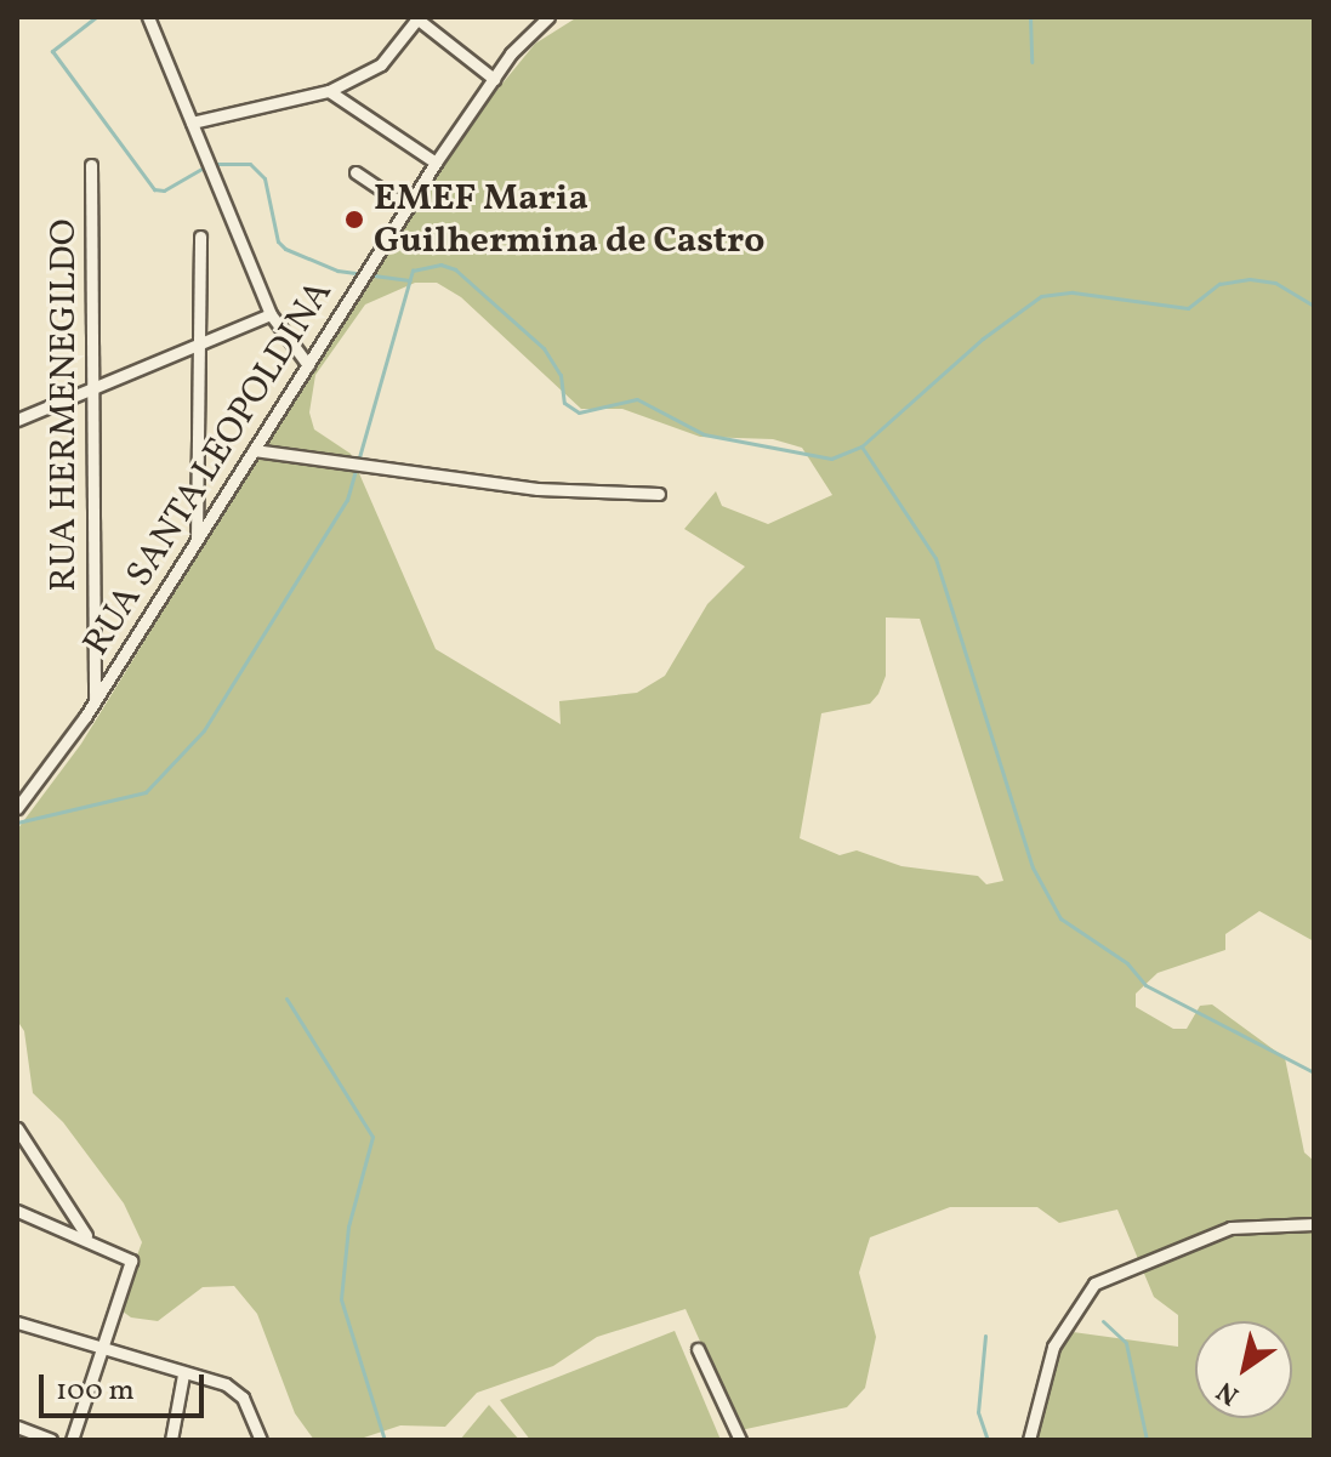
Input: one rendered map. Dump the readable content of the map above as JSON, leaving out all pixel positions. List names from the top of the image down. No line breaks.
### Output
{"streets":{"street":["RUA HERMENEGILDO","RUA SANTA LEOPOLDINA"]},"crossings":[["RUA HERMENEGILDO","RUA SANTA LEOPOLDINA"]],"places":["EMEF Maria Guilhermina de Castro"],"scale_bar":"100 m","north":"bottom left"}
